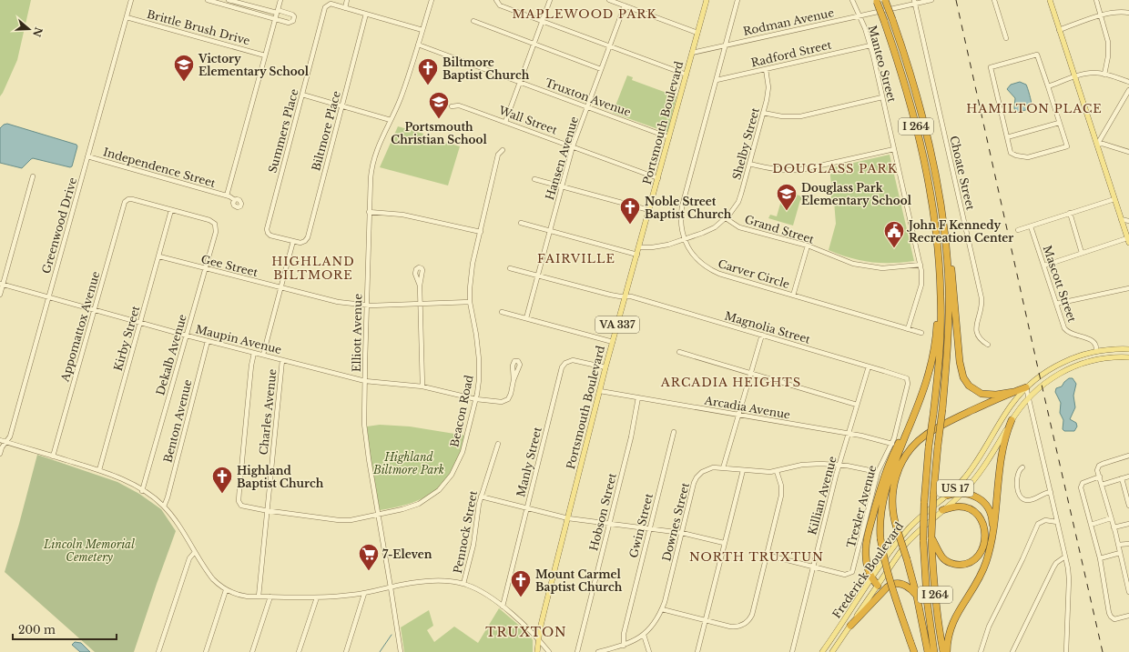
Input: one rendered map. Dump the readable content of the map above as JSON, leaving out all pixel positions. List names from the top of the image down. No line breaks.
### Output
{"streets":{"highway":["I 264"],"main road":["Portsmouth Boulevard","VA 337","US 17","Frederick Boulevard"],"street":["Rodman Avenue","Brittle Brush Drive","Radford Street","Manteo Street","Truxton Avenue","Wall Street","Summers Place","Biltmore Place","Shelby Street","Hansen Avenue","Independence Street","Choate Street","Greenwood Drive","Grand Street","Gee Street","Carver Circle","Mascott Street","Appomattox Avenue","Magnolia Street","Elliott Avenue","Kirby Street","Maupin Avenue","Dekalb Avenue","Arcadia Avenue","Beacon Road","Charles Avenue","Benton Avenue","Manly Street","Killian Avenue","Trexler Avenue","Hobson Street","Downes Street","Gwin Street","Pennock Street"]},"crossings":[["Rodman Avenue","Manteo Street"],["Rodman Avenue","Portsmouth Boulevard"],["Rodman Avenue","Choate Street"],["Rodman Avenue","Carver Circle"],["Brittle Brush Drive","Greenwood Drive"],["Radford Street","Manteo Street"],["Radford Street","Shelby Street"],["Radford Street","Carver Circle"],["Manteo Street","Grand Street"],["Manteo Street","Carver Circle"],["Truxton Avenue","Portsmouth Boulevard"],["Truxton Avenue","Hansen Avenue"],["Truxton Avenue","Elliott Avenue"],["Wall Street","Portsmouth Boulevard"],["Wall Street","Hansen Avenue"],["Portsmouth Boulevard","Magnolia Street"],["Portsmouth Boulevard","Arcadia Avenue"],["Portsmouth Boulevard","Manly Street"],["Summers Place","Biltmore Place"],["Summers Place","Elliott Avenue"],["Shelby Street","Grand Street"],["Hansen Avenue","Magnolia Street"],["Independence Street","Greenwood Drive"],["Greenwood Drive","Maupin Avenue"],["Gee Street","Elliott Avenue"],["Gee Street","Kirby Street"],["Gee Street","Dekalb Avenue"],["Gee Street","Beacon Road"],["Mascott Street","Frederick Boulevard"],["Appomattox Avenue","Kirby Street"],["Appomattox Avenue","Maupin Avenue"],["Appomattox Avenue","Dekalb Avenue"],["Magnolia Street","Killian Avenue"],["Magnolia Street","Trexler Avenue"],["Elliott Avenue","Maupin Avenue"],["Elliott Avenue","Beacon Road"],["Kirby Street","Maupin Avenue"],["Kirby Street","Dekalb Avenue"],["Maupin Avenue","Dekalb Avenue"],["Maupin Avenue","Beacon Road"],["Maupin Avenue","Charles Avenue"],["Maupin Avenue","Benton Avenue"],["Arcadia Avenue","Killian Avenue"],["Arcadia Avenue","Trexler Avenue"],["Arcadia Avenue","Hobson Street"],["Beacon Road","Charles Avenue"],["Killian Avenue","Trexler Avenue"],["Killian Avenue","Downes Street"],["Trexler Avenue","Downes Street"],["Downes Street","Gwin Street"]],"districts":["MAPLEWOOD PARK","HAMILTON PLACE","DOUGLASS PARK","FAIRVILLE","HIGHLAND BILTMORE","ARCADIA HEIGHTS","NORTH TRUXTUN","TRUXTON"],"parks":["Highland Biltmore Park","Lincoln Memorial Cemetery"],"places":{"school or university":["Victory Elementary School","Portsmouth Christian School","Douglass Park Elementary School"],"church":["Biltmore Baptist Church","Noble Street Baptist Church","Highland Baptist Church","Mount Carmel Baptist Church"],"public building":["John F Kennedy Recreation Center"],"supermarket":["7-Eleven"]},"scale_bar":"200 m","north":"right"}
